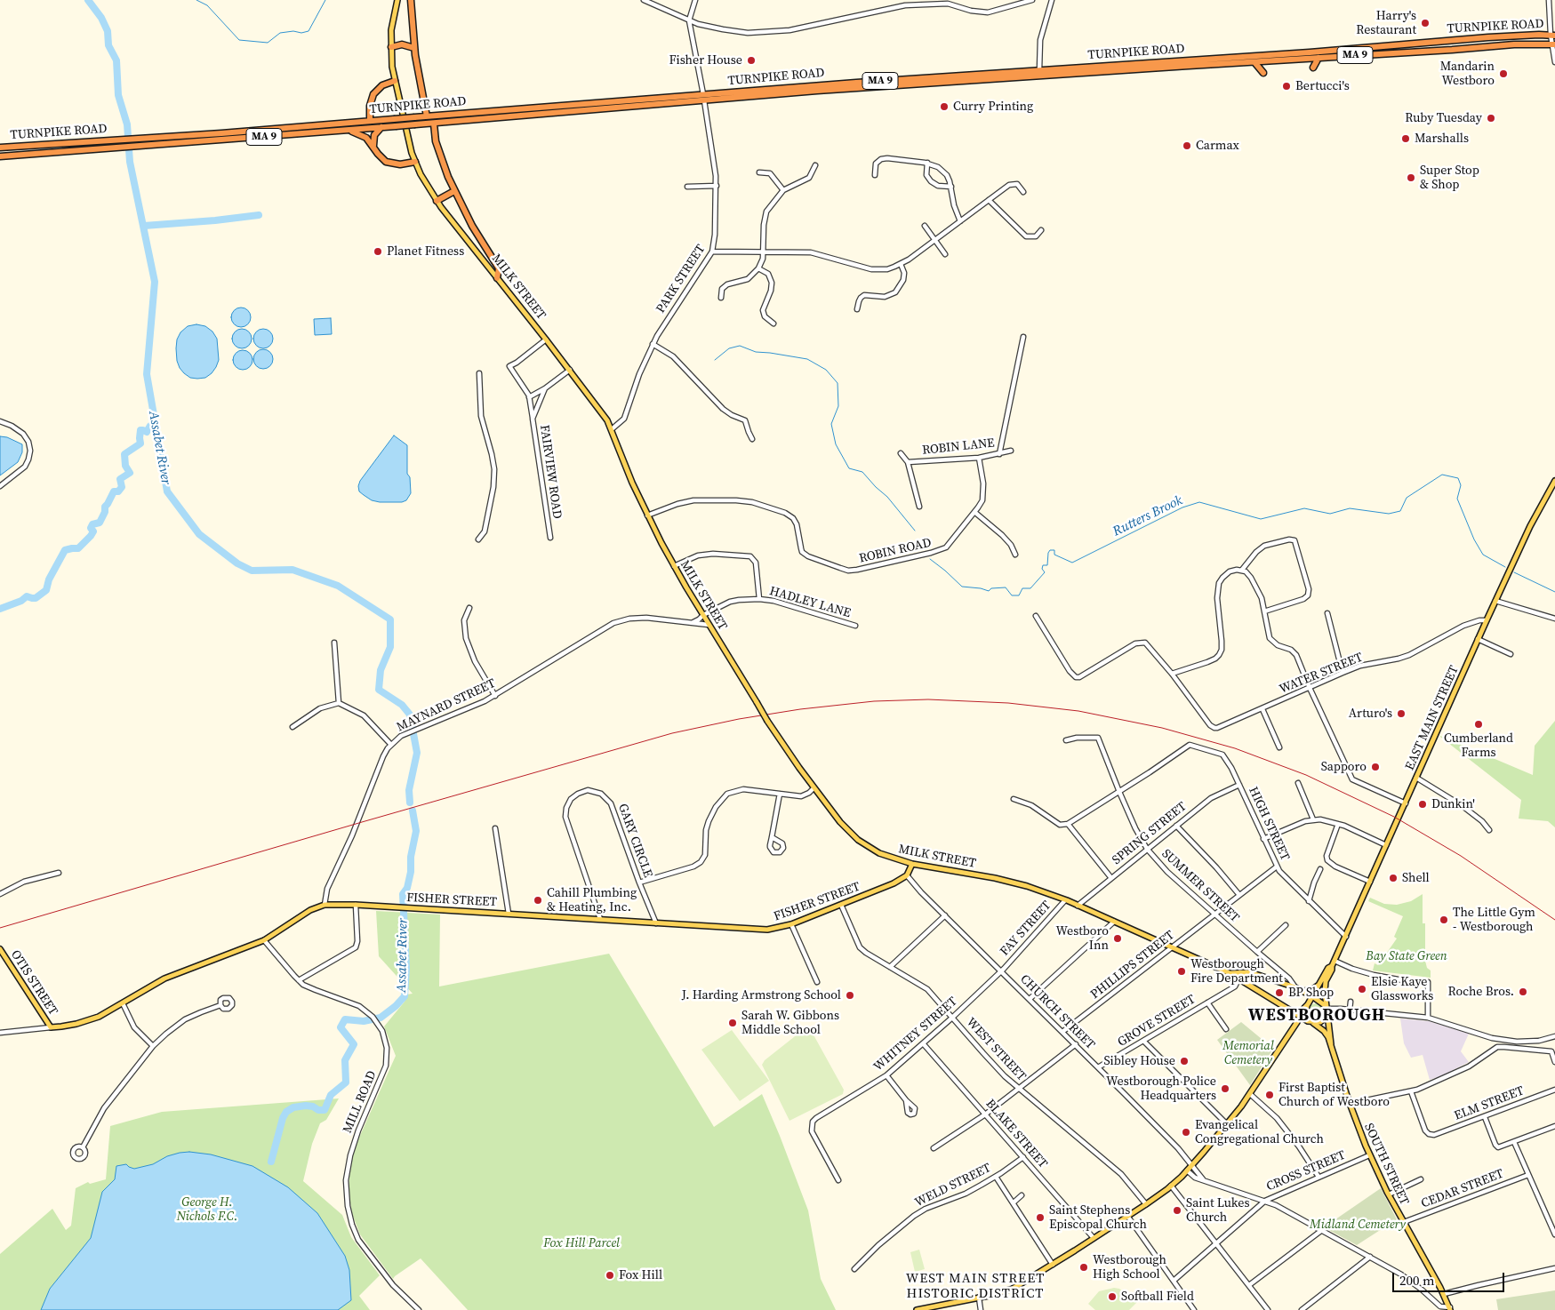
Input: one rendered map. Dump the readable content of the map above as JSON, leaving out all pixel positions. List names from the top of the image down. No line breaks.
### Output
{"streets":{"highway":["TURNPIKE ROAD","MA 9"],"main road":["MILK STREET","EAST MAIN STREET","FISHER STREET","OTIS STREET","SOUTH STREET"],"street":["PARK STREET","ROBIN LANE","FAIRVIEW ROAD","ROBIN ROAD","HADLEY LANE","WATER STREET","MAYNARD STREET","HIGH STREET","SPRING STREET","GARY CIRCLE","SUMMER STREET","FAY STREET","PHILLIPS STREET","CHURCH STREET","GROVE STREET","WHITNEY STREET","WEST STREET","MILL ROAD","ELM STREET","BLAKE STREET","CROSS STREET","WELD STREET","CEDAR STREET"]},"crossings":[["TURNPIKE ROAD","PARK STREET"],["PARK STREET","MILK STREET"],["MILK STREET","ROBIN ROAD"],["MILK STREET","HADLEY LANE"],["MILK STREET","MAYNARD STREET"],["MILK STREET","EAST MAIN STREET"],["MILK STREET","SPRING STREET"],["MILK STREET","FAY STREET"],["MILK STREET","PHILLIPS STREET"],["MILK STREET","GROVE STREET"],["MILK STREET","SOUTH STREET"],["ROBIN LANE","ROBIN ROAD"],["WATER STREET","EAST MAIN STREET"],["MAYNARD STREET","FISHER STREET"],["EAST MAIN STREET","HIGH STREET"],["EAST MAIN STREET","CHURCH STREET"],["EAST MAIN STREET","WEST STREET"],["EAST MAIN STREET","BLAKE STREET"],["EAST MAIN STREET","SOUTH STREET"],["HIGH STREET","SPRING STREET"],["HIGH STREET","SUMMER STREET"],["HIGH STREET","PHILLIPS STREET"],["SPRING STREET","SUMMER STREET"],["GARY CIRCLE","FISHER STREET"],["SUMMER STREET","PHILLIPS STREET"],["FISHER STREET","OTIS STREET"],["FISHER STREET","CHURCH STREET"],["FISHER STREET","WEST STREET"],["FISHER STREET","MILL ROAD"],["FAY STREET","CHURCH STREET"],["FAY STREET","WHITNEY STREET"],["PHILLIPS STREET","CHURCH STREET"],["CHURCH STREET","GROVE STREET"],["CHURCH STREET","WHITNEY STREET"],["WHITNEY STREET","WEST STREET"],["WHITNEY STREET","BLAKE STREET"],["BLAKE STREET","WELD STREET"],["SOUTH STREET","CROSS STREET"],["SOUTH STREET","CEDAR STREET"]],"districts":["WESTBOROUGH","WEST MAIN STREET HISTORIC DISTRICT"],"water":["Assabet River","Rutters Brook"],"parks":["Bay State Green","Memorial Cemetery","George H. Nichols F.C.","Midland Cemetery","Fox Hill Parcel"],"places":["Harry's Restaurant","Fisher House","Mandarin Westboro","Bertucci's","Curry Printing","Ruby Tuesday","Marshalls","Carmax","Super Stop & Shop","Planet Fitness","Arturo's","Cumberland Farms","Sapporo","Dunkin'","Shell","Cahill Plumbing & Heating, Inc.","The Little Gym - Westborough","Westboro Inn","Westborough Fire Department","Elsie Kaye Glassworks","Roche Bros.","BP Shop","J. Harding Armstrong School","Sarah W. Gibbons Middle School","Sibley House","Westborough Police Headquarters","First Baptist Church of Westboro","Evangelical Congregational Church","Saint Lukes Church","Saint Stephens Episcopal Church","Westborough High School","Fox Hill","Softball Field"],"scale_bar":"200 m"}
